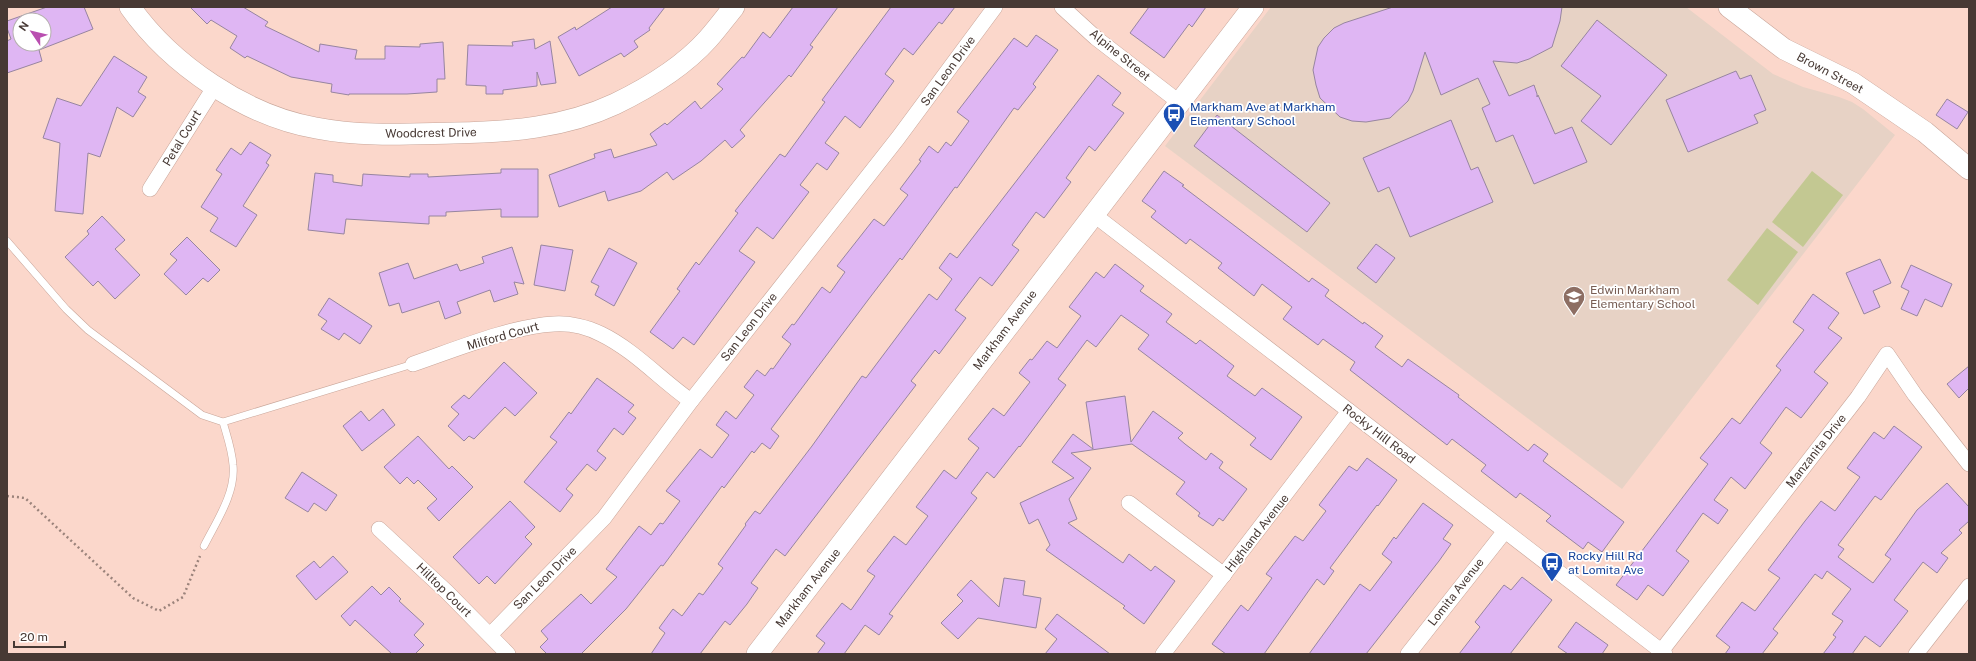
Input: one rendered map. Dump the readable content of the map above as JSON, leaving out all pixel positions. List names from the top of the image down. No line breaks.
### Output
{"streets":{"street":["Alpine Street","San Leon Drive","Brown Street","Woodcrest Drive","Petal Court","Markham Avenue","Milford Court","Rocky Hill Road","Manzanita Drive","Highland Avenue","Hilltop Court","Lomita Avenue"]},"crossings":[["Alpine Street","Markham Avenue"],["San Leon Drive","Milford Court"],["San Leon Drive","Hilltop Court"],["Woodcrest Drive","Petal Court"],["Markham Avenue","Rocky Hill Road"],["Rocky Hill Road","Manzanita Drive"],["Rocky Hill Road","Highland Avenue"],["Rocky Hill Road","Lomita Avenue"]],"places":{"bus stop":["Markham Ave at Markham Elementary School","Rocky Hill Rd at Lomita Ave"],"school or university":["Edwin Markham Elementary School"]},"scale_bar":"20 m","north":"top left"}
